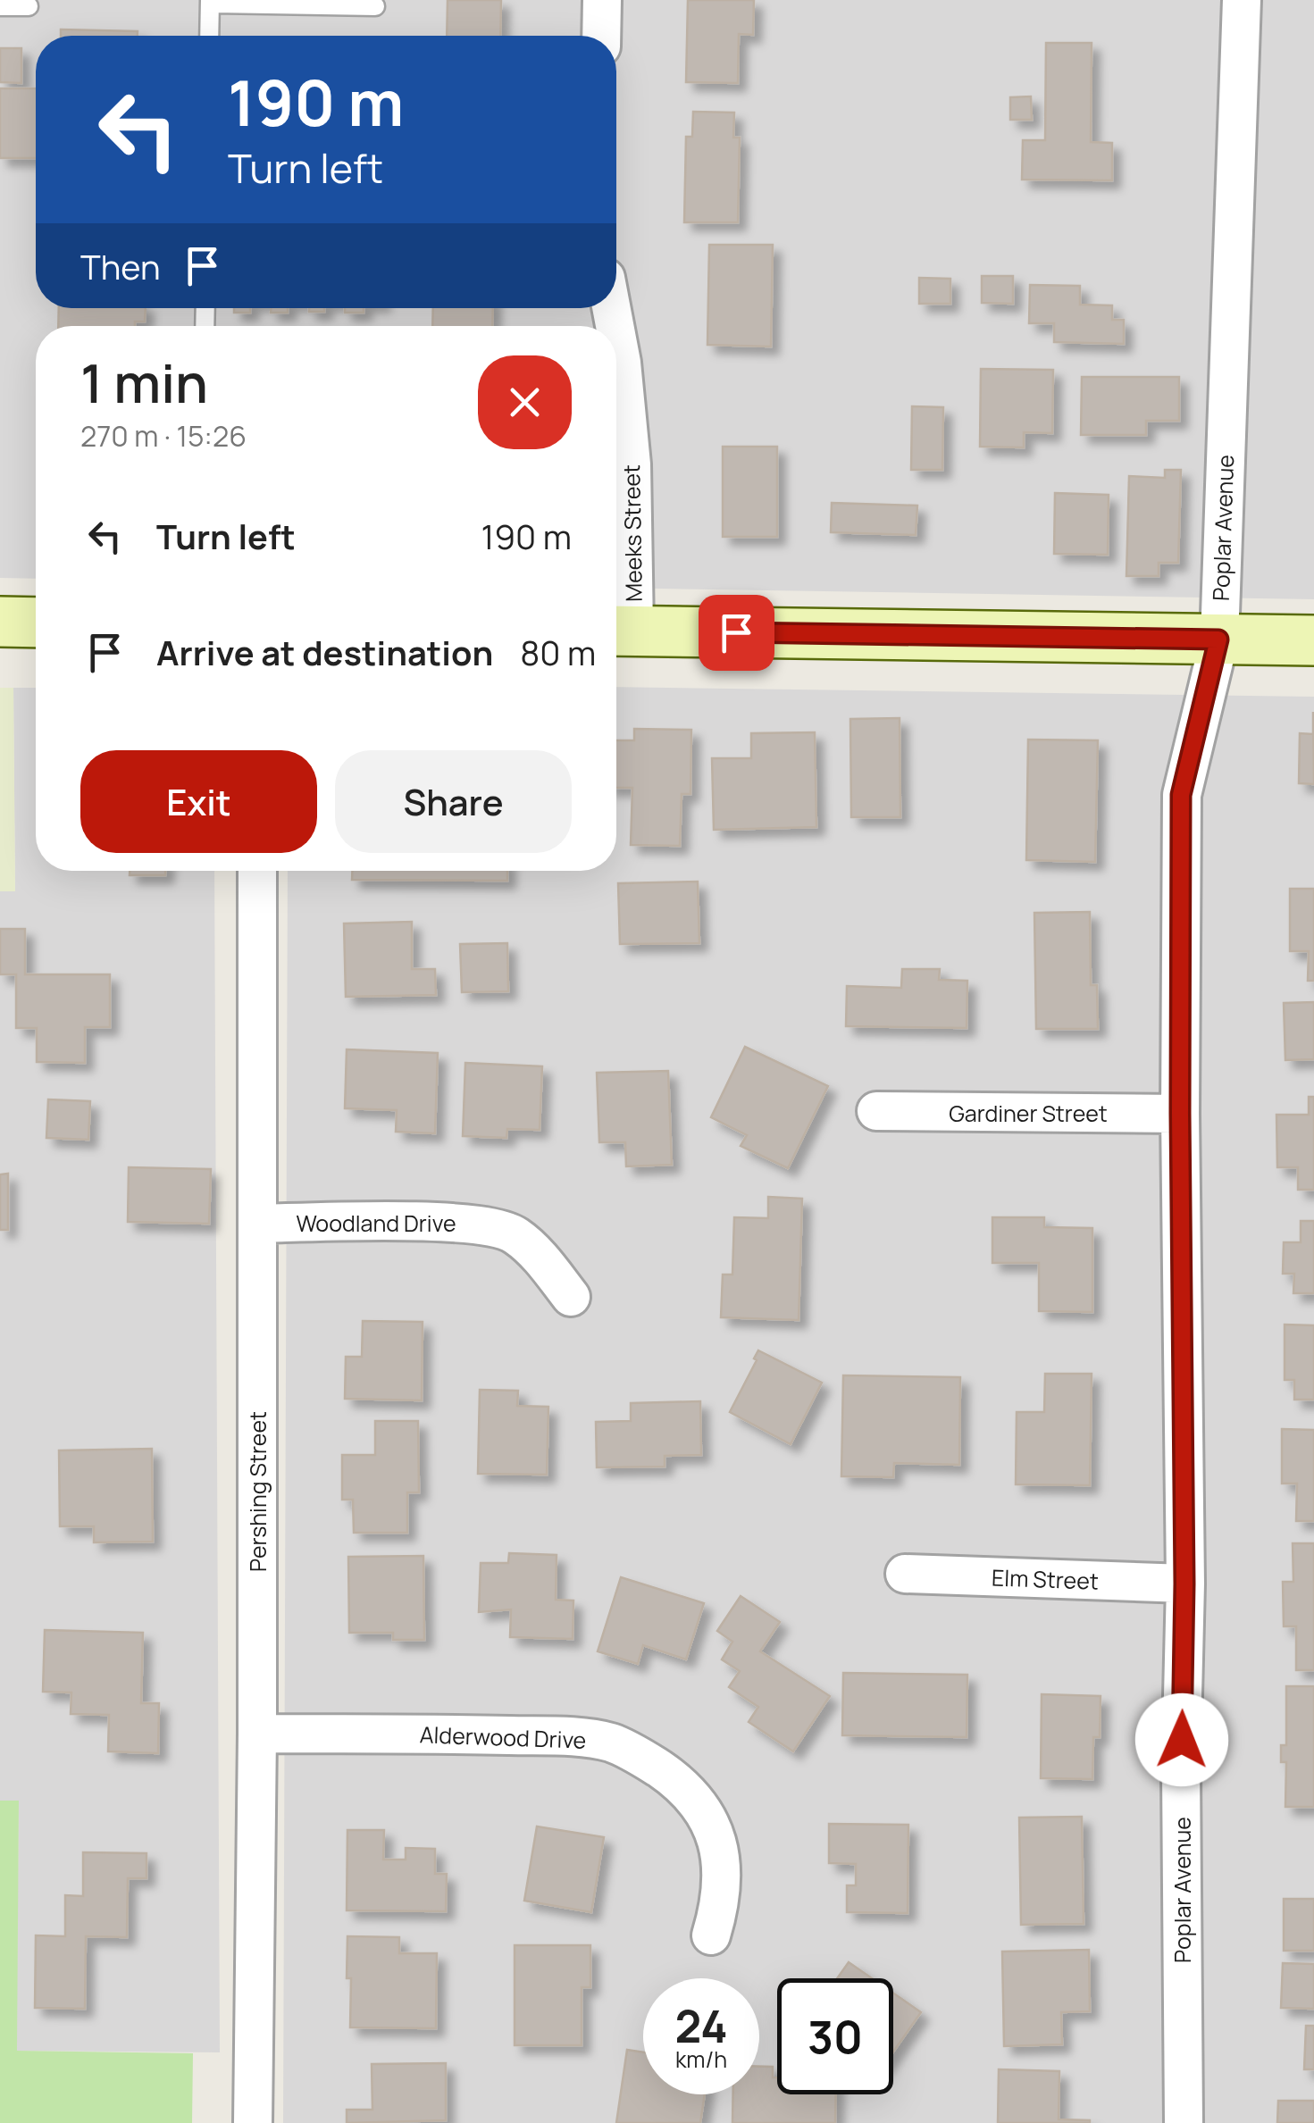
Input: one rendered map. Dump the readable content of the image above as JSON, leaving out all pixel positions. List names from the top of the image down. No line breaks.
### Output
{"streets":{"street":["Poplar Avenue","Meeks Street","Gardiner Street","Woodland Drive","Pershing Street","Elm Street","Alderwood Drive"]},"crossings":[["Poplar Avenue","Gardiner Street"],["Poplar Avenue","Elm Street"],["Woodland Drive","Pershing Street"],["Pershing Street","Alderwood Drive"]],"page":{"turn":["190 m","Turn left"],"then":"Then","heading":["1 min","270 m · 15:26"],"list":[{"name":"Turn left","value":"190 m"},{"name":"Arrive at destination","value":"80 m"}],"buttons":["Exit","Share"],"speed":"24 km/h","limit":"30"}}
